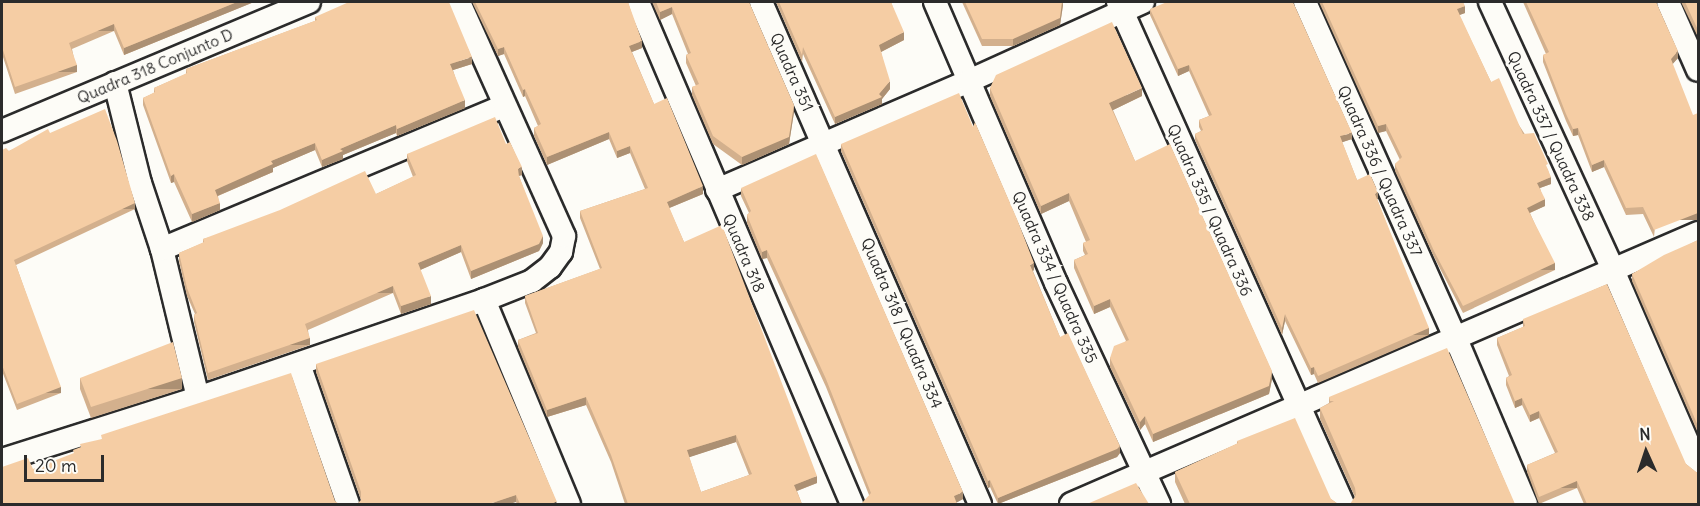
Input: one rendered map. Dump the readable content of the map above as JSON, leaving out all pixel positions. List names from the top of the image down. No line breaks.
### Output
{"streets":{"street":["Quadra 318 Conjunto D","Quadra 351","Quadra 337 / Quadra 338","Quadra 336 / Quadra 337","Quadra 335 / Quadra 336","Quadra 318","Quadra 334 / Quadra 335","Quadra 318 / Quadra 334"]},"crossings":[["Quadra 351","Quadra 318 / Quadra 334"]],"scale_bar":"20 m","north":"top"}
